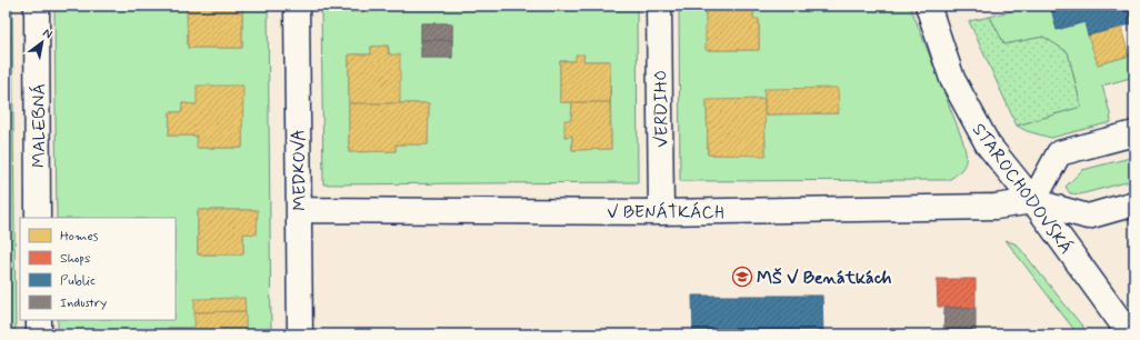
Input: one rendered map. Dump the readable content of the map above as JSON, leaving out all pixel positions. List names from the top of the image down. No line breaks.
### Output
{"streets":{"street":["VERDIHO","MALEBNÁ","MEDKOVA","STAROCHODOVSKÁ","V BENÁTKÁCH"]},"crossings":[["VERDIHO","V BENÁTKÁCH"],["MEDKOVA","V BENÁTKÁCH"],["STAROCHODOVSKÁ","V BENÁTKÁCH"]],"places":{"school or university":["MŠ V Benátkách"]},"legend":["Homes","Shops","Public","Industry"],"north":"top right"}
